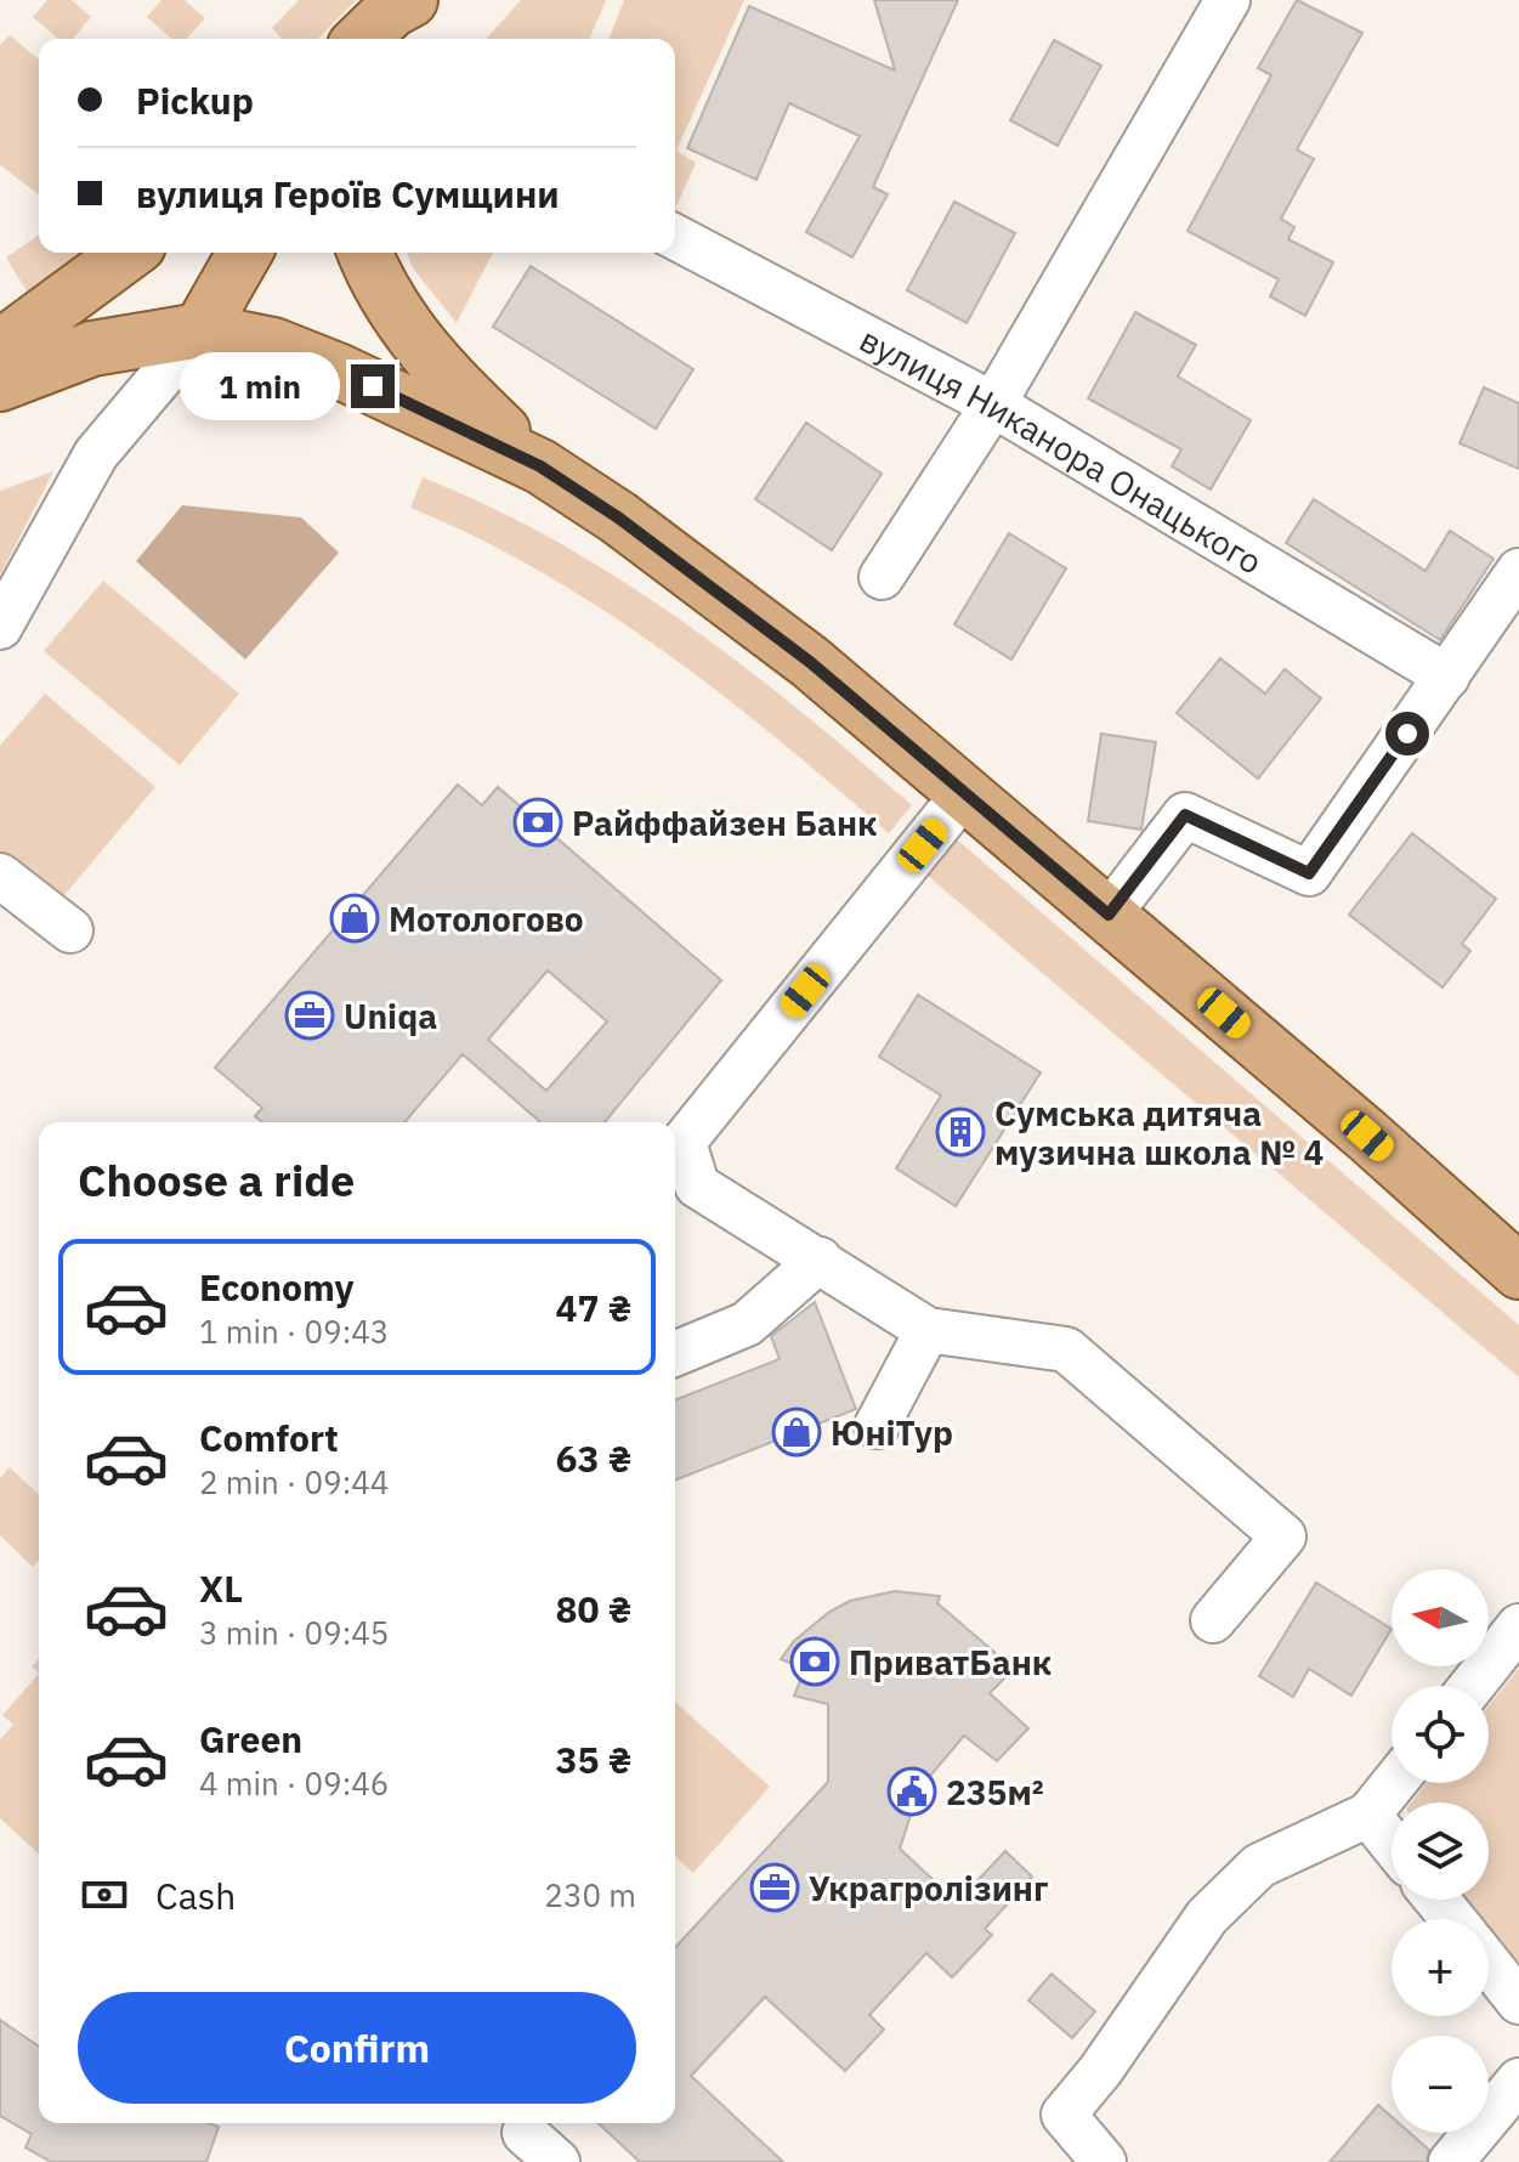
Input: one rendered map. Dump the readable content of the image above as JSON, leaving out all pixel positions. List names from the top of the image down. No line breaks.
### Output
{"streets":{"street":["вулиця Никанора Онацького"]},"places":{"bank":["Райффайзен Банк","ПриватБанк"],"shop":["Мотологово","ЮніТур"],"office":["Uniqa","Украгролізинг"],"building":["Сумська дитяча музична школа № 4"],"public building":["235м²"]},"north":"left","page":{"banner":["Pickup","вулиця Героїв Сумщини"],"bubble":"1 min","heading":"Choose a ride","list":[{"name":"Economy","note":"1 min · 09:43","value":"47 ₴"},{"name":"Comfort","note":"2 min · 09:44","value":"63 ₴"},{"name":"XL","note":"3 min · 09:45","value":"80 ₴"},{"name":"Green","note":"4 min · 09:46","value":"35 ₴"}],"map_buttons":["+","−"],"pay":["Cash","230 m"],"buttons":"Confirm"}}
